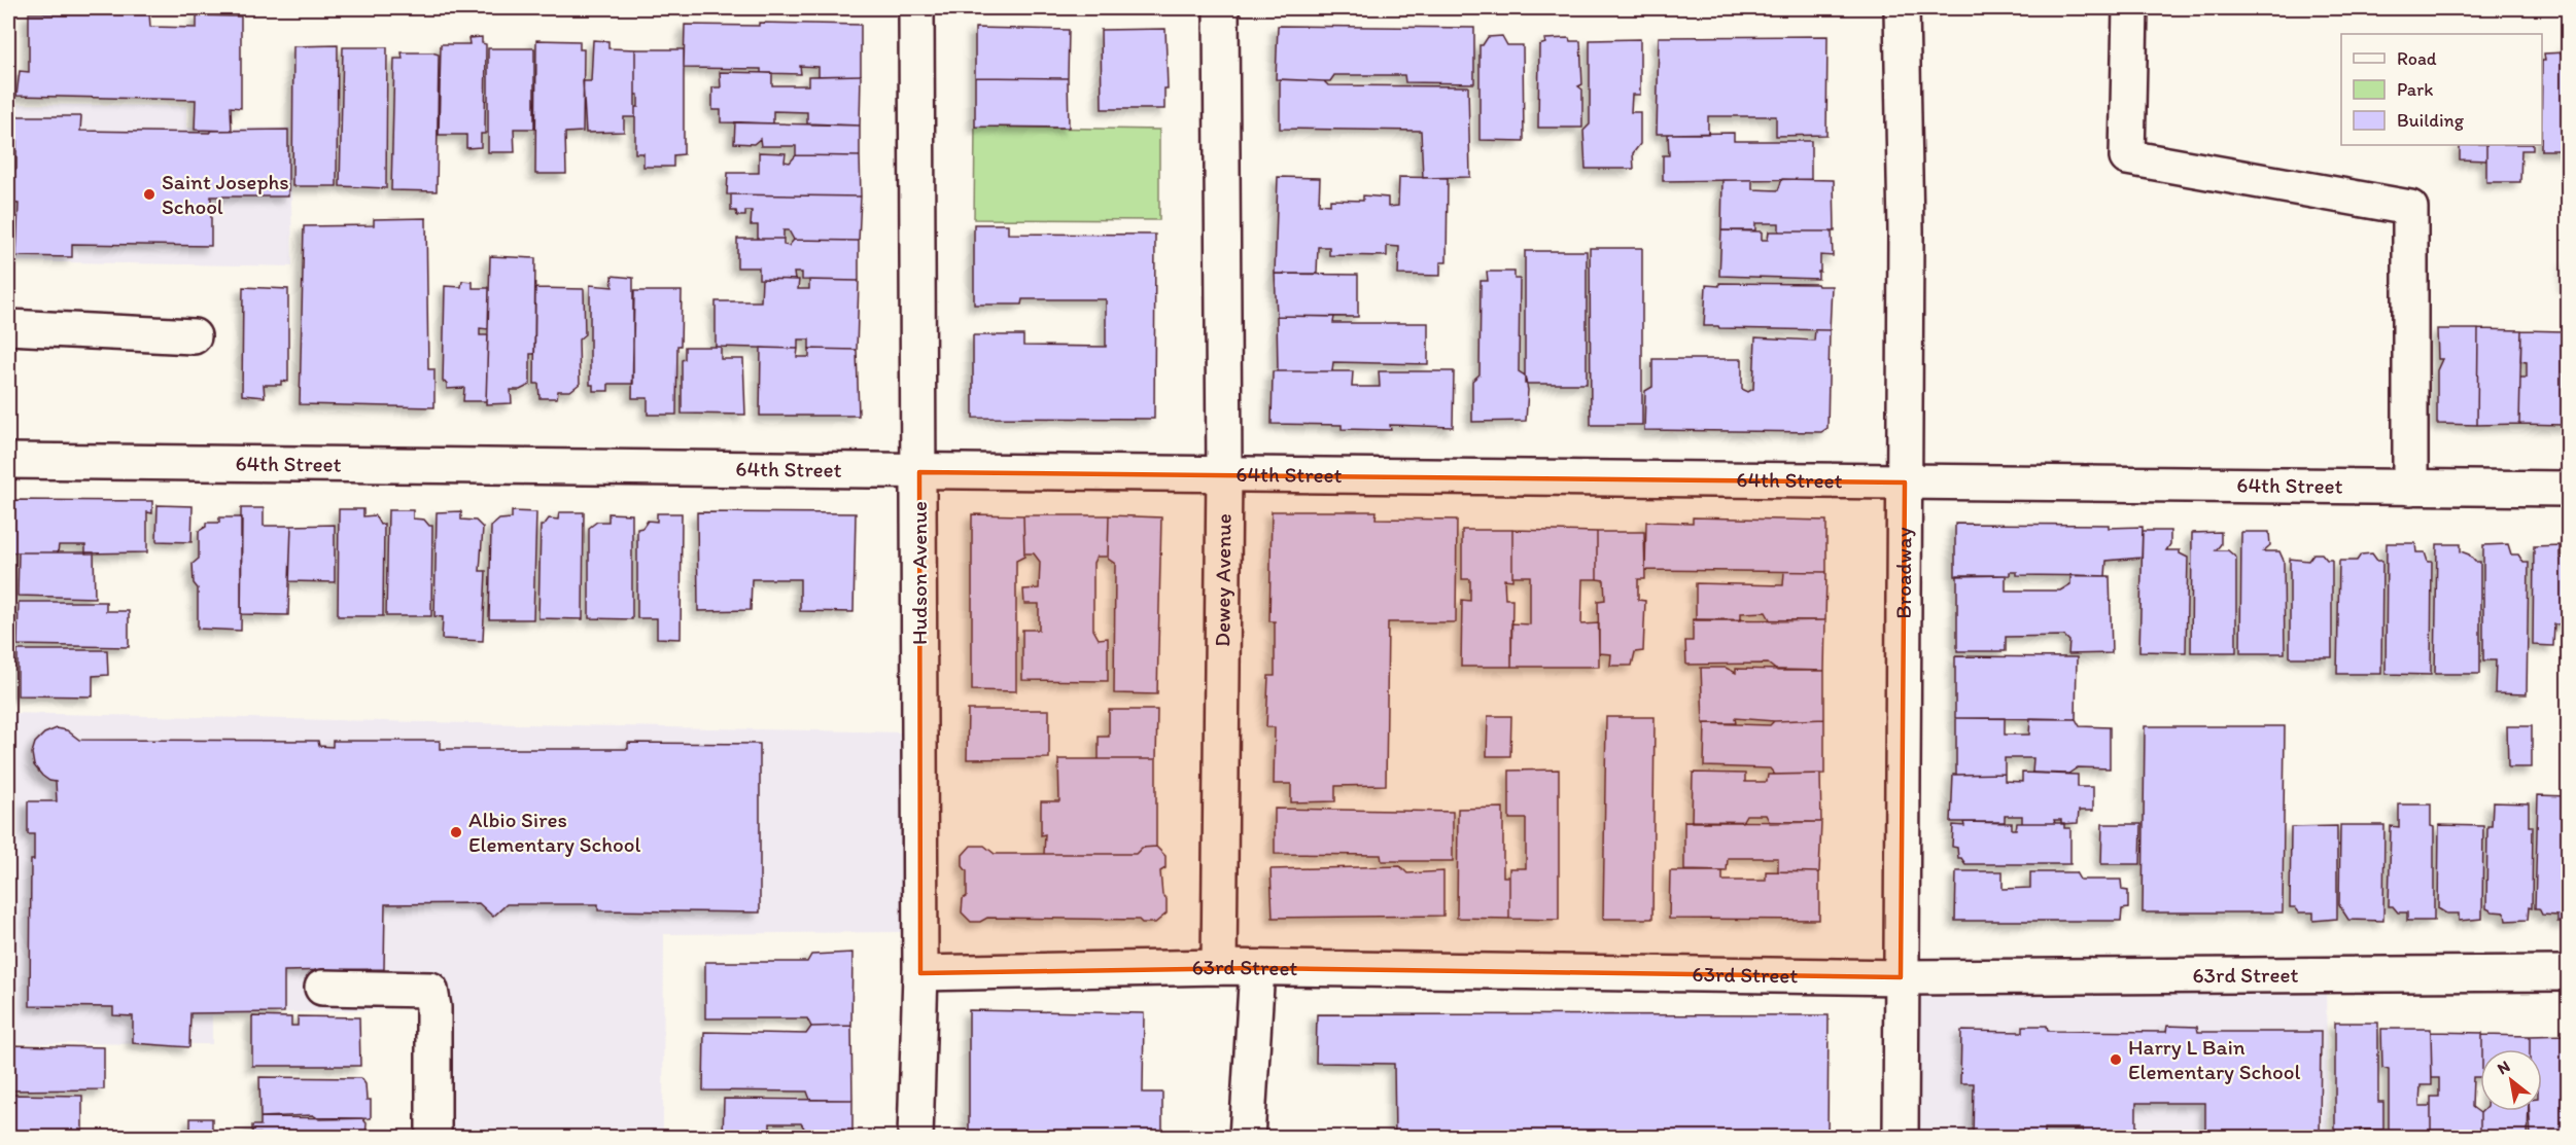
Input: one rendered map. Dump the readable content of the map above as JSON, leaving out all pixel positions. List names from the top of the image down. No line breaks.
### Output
{"streets":{"street":["64th Street","Broadway","Hudson Avenue","Dewey Avenue","63rd Street"]},"crossings":[["64th Street","Broadway"],["64th Street","Hudson Avenue"],["64th Street","Dewey Avenue"],["Broadway","63rd Street"],["Hudson Avenue","63rd Street"],["Dewey Avenue","63rd Street"]],"places":["Saint Josephs School","Albio Sires Elementary School","Harry L Bain Elementary School"],"legend":["Road","Park","Building"],"north":"top left"}
